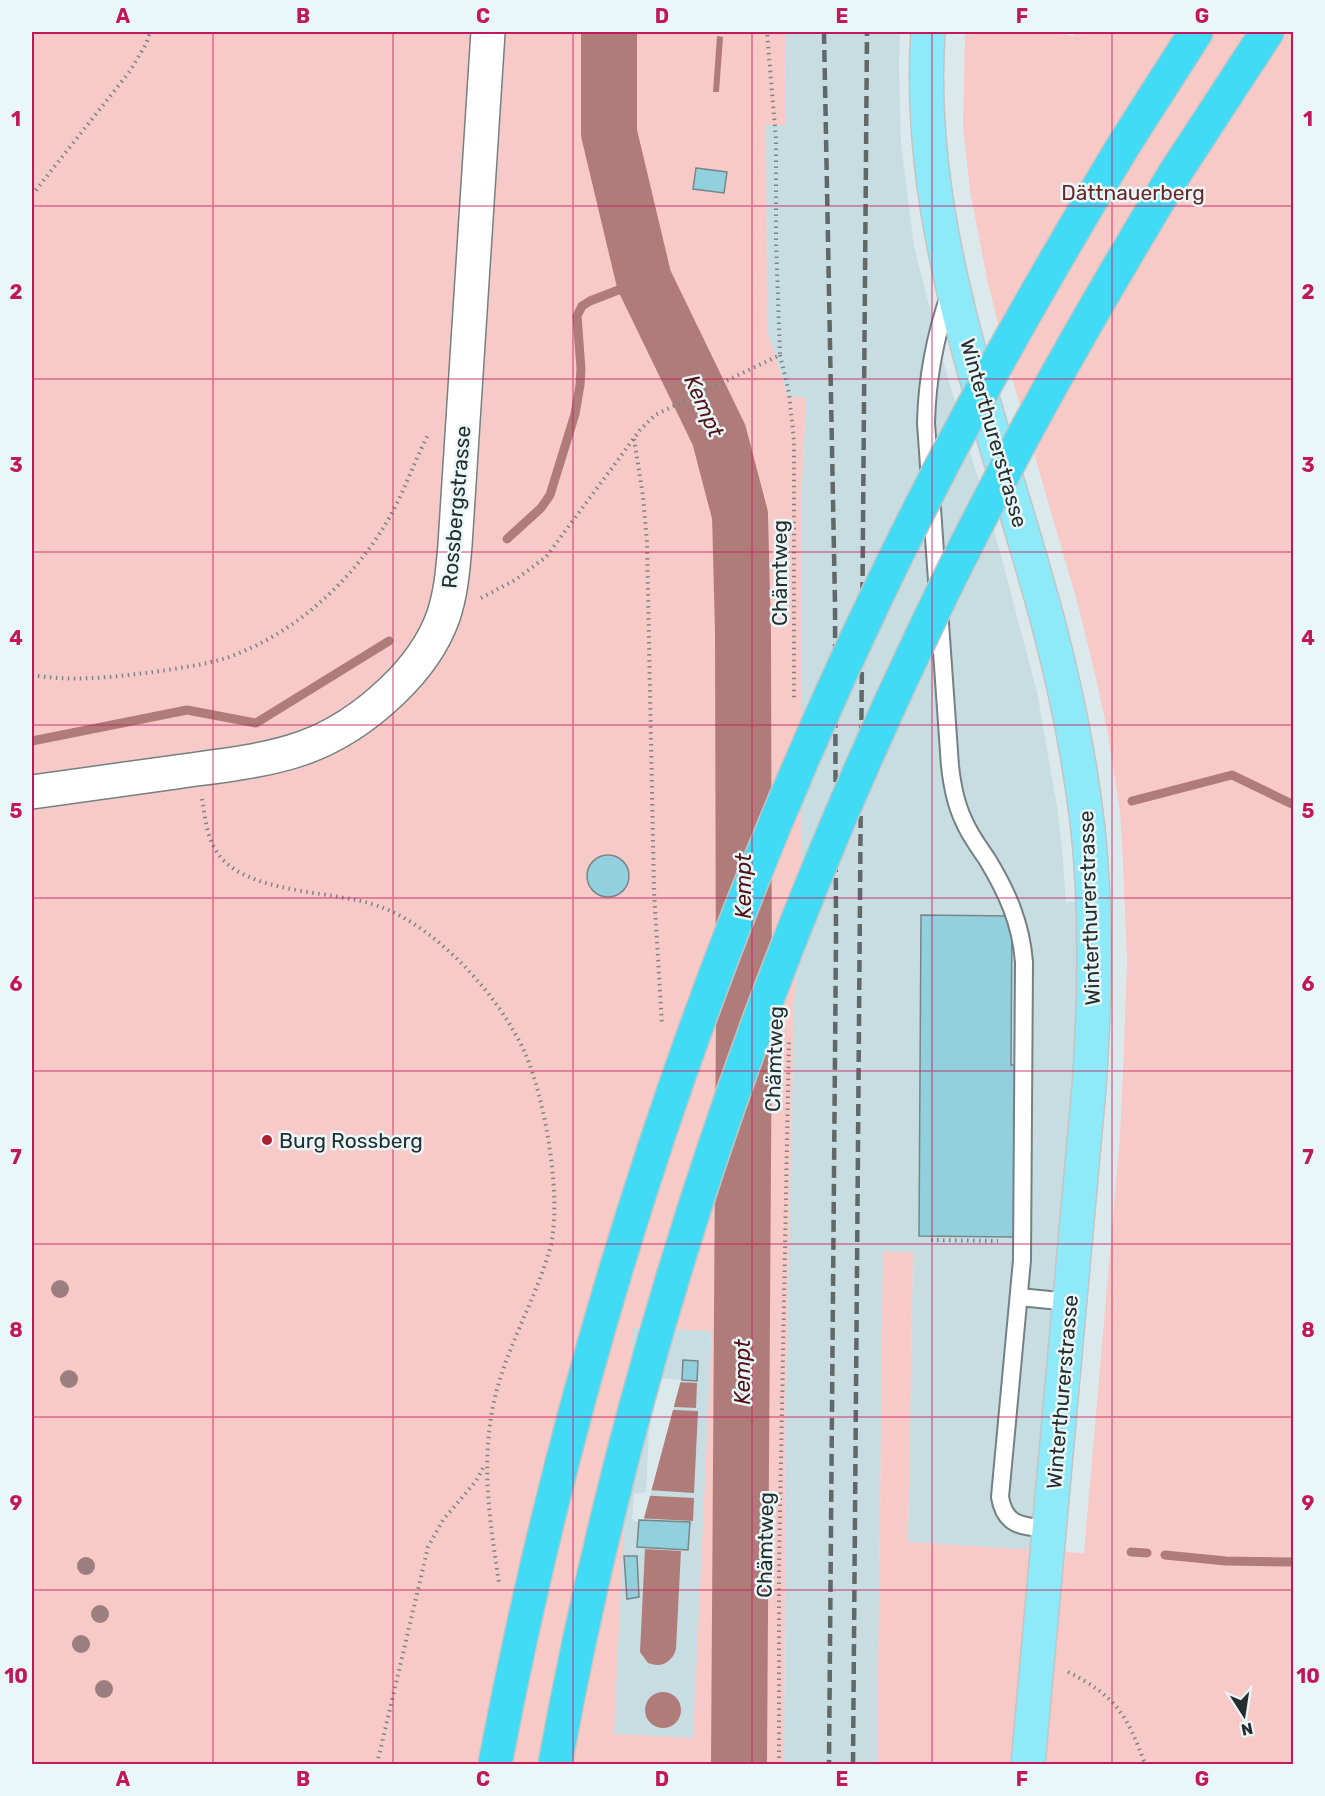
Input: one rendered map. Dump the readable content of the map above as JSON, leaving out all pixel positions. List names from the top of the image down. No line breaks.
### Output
{"streets":{"main road":["Winterthurerstrasse"],"street":["Rossbergstrasse"],"path":["Chämtweg"]},"water":["Kempt"],"parks":["Dättnauerberg"],"places":["Burg Rossberg"],"north":"bottom","grid":{"columns":["A","B","C","D","E","F","G"],"rows":["1","2","3","4","5","6","7","8","9","10"]}}
